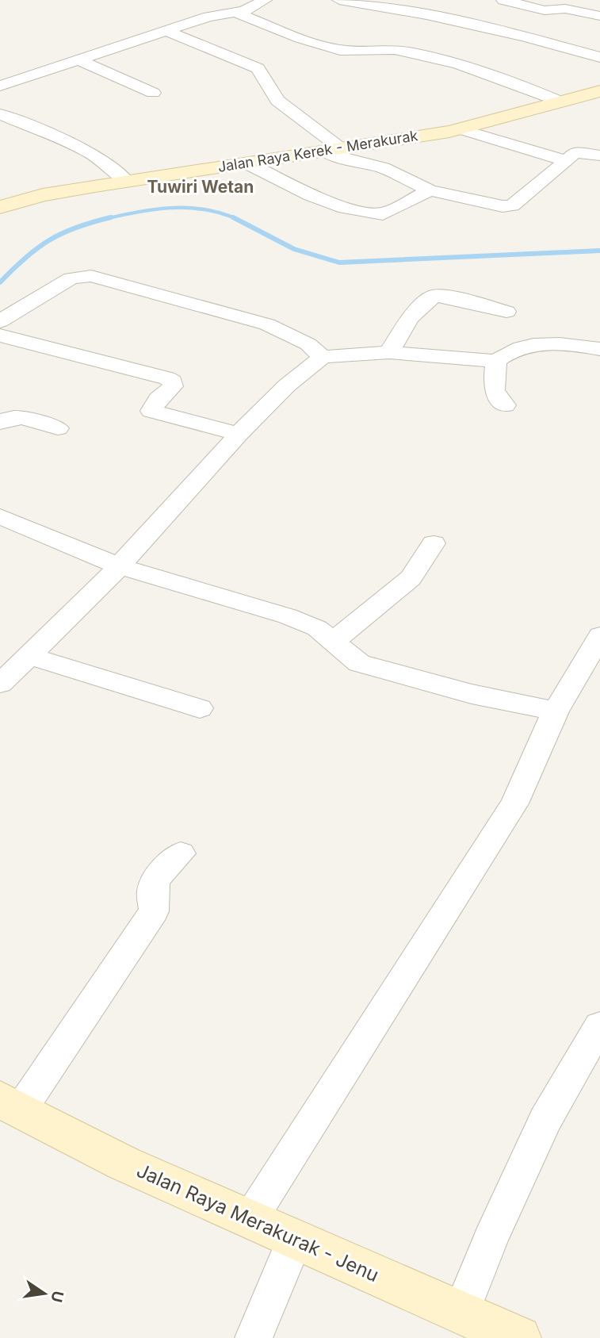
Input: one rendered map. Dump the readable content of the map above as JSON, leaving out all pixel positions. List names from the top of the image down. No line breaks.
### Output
{"streets":{"main road":["Jalan Raya Kerek - Merakurak","Jalan Raya Merakurak - Jenu"]},"districts":["Tuwiri Wetan"],"north":"right"}
